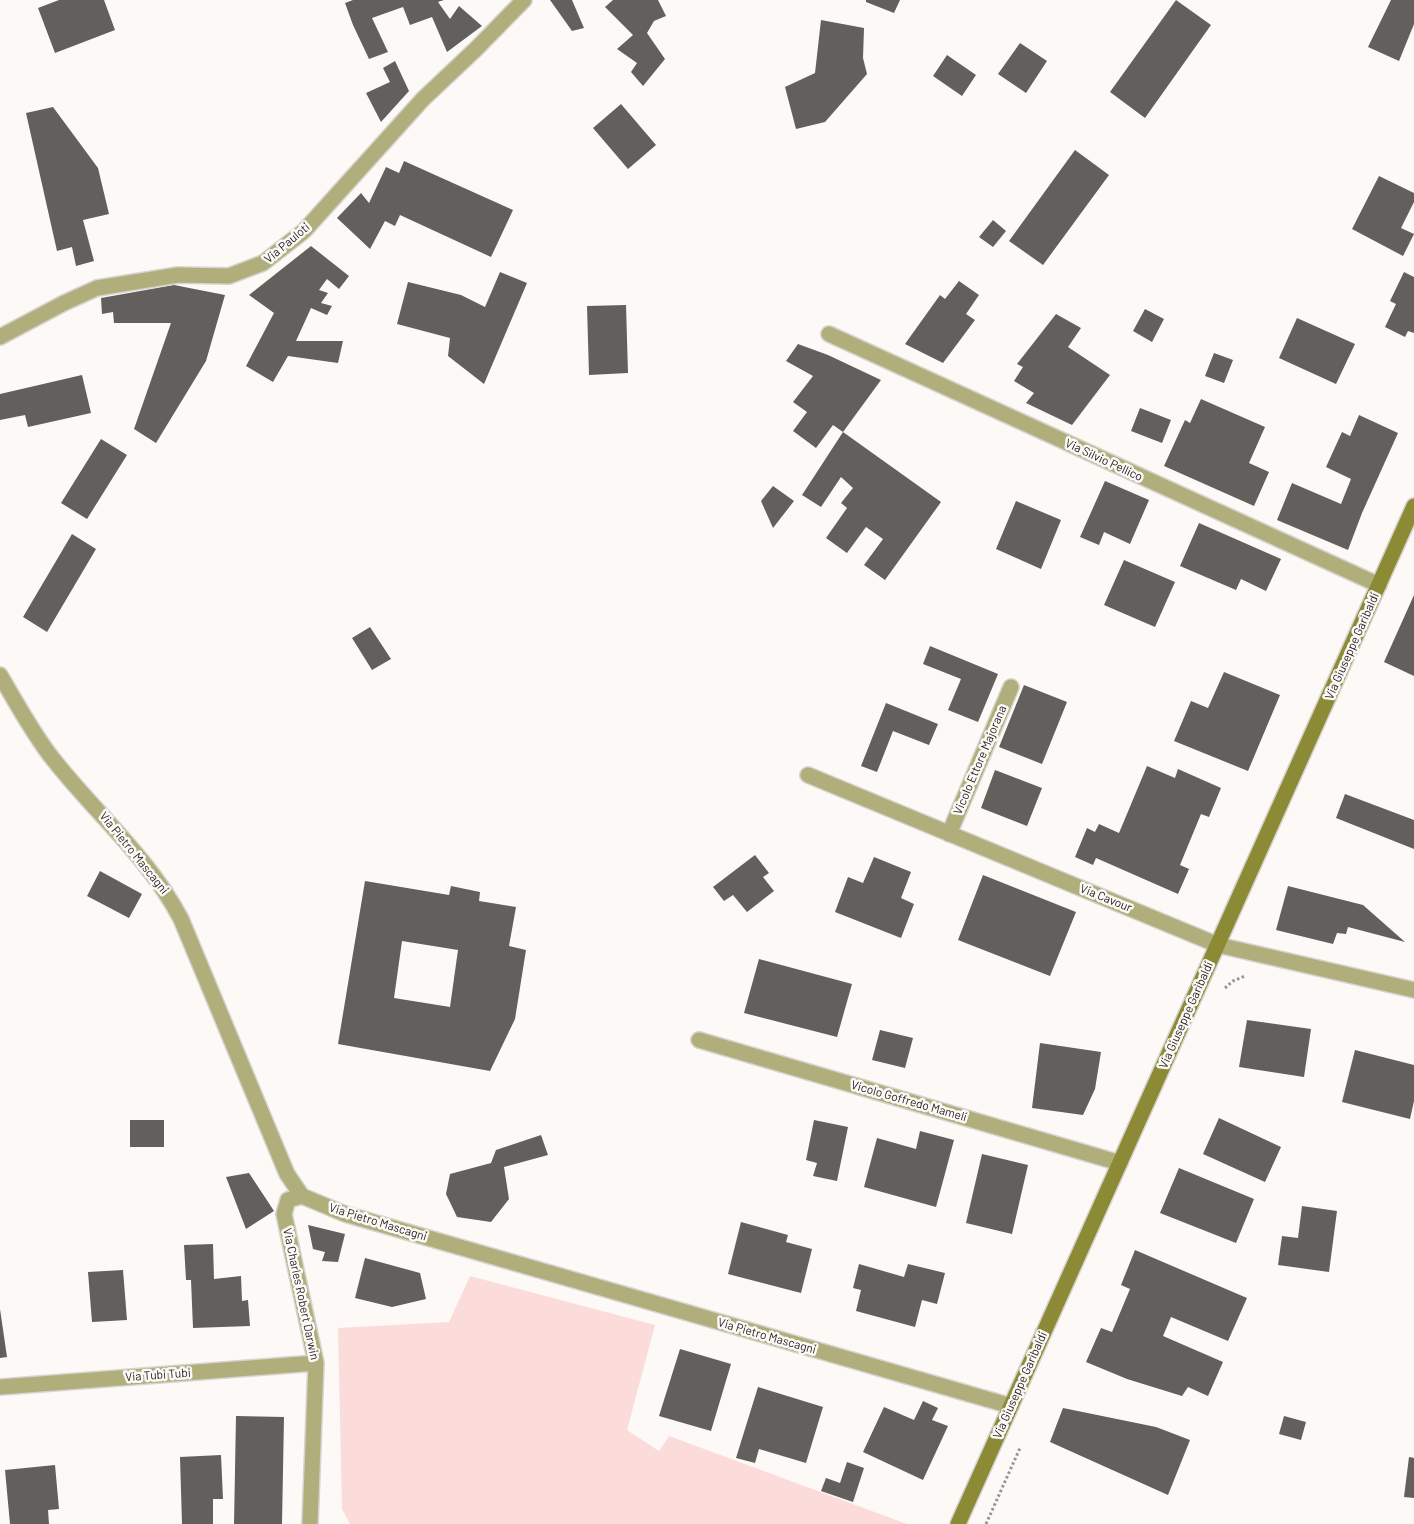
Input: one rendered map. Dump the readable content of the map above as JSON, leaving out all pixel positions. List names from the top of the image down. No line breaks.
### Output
{"streets":{"main road":["Via Giuseppe Garibaldi"],"street":["Via Pauloti","Via Silvio Pellico","Vicolo Ettore Majorana","Via Pietro Mascagni","Via Cavour","Vicolo Goffredo Mameli","Via Charles Robert Darwin","Via Tubi Tubi"]},"crossings":[["Via Silvio Pellico","Via Giuseppe Garibaldi"],["Via Giuseppe Garibaldi","Via Pietro Mascagni"],["Via Giuseppe Garibaldi","Via Cavour"],["Via Giuseppe Garibaldi","Vicolo Goffredo Mameli"],["Vicolo Ettore Majorana","Via Cavour"],["Via Pietro Mascagni","Via Charles Robert Darwin"],["Via Charles Robert Darwin","Via Tubi Tubi"]]}
